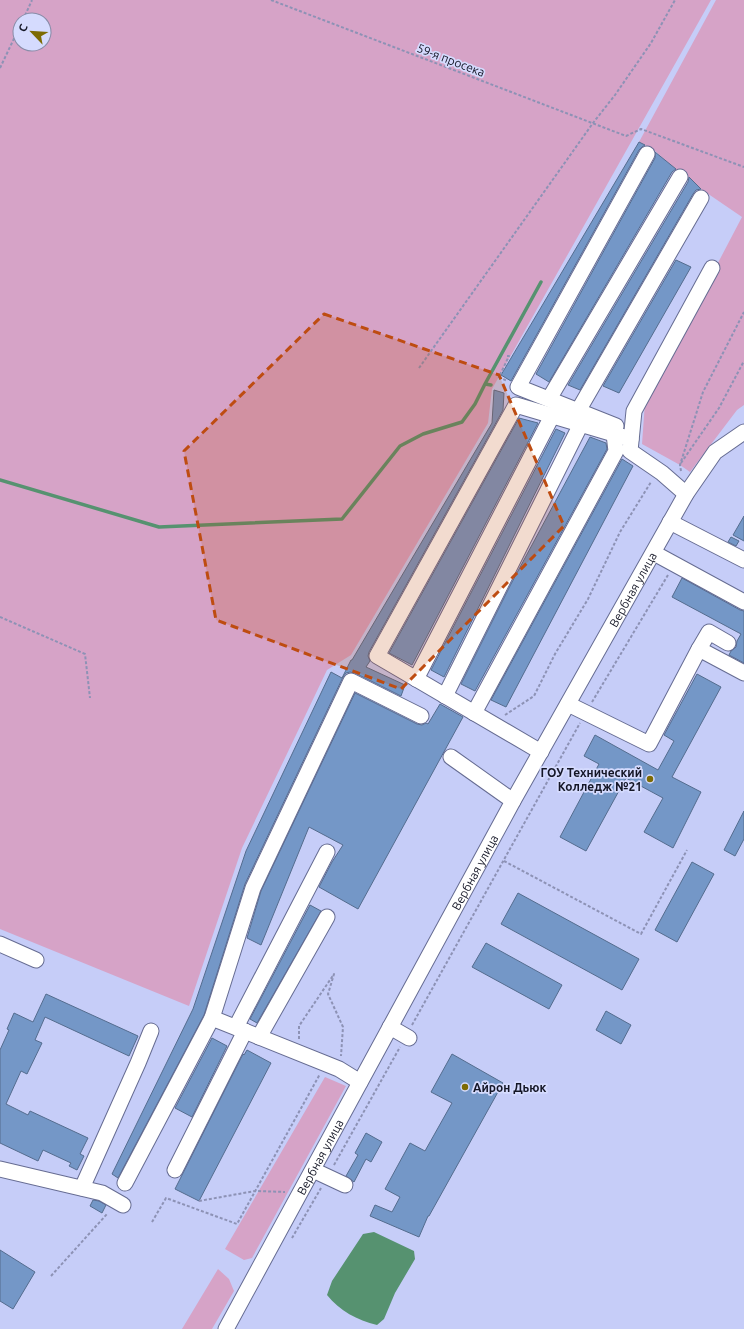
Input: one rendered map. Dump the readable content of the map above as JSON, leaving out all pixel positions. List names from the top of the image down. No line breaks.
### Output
{"streets":{"street":["Вербная улица"],"path":["59-я просека"]},"places":["ГОУ Технический Колледж №21","Айрон Дьюк"],"north":"top left"}
